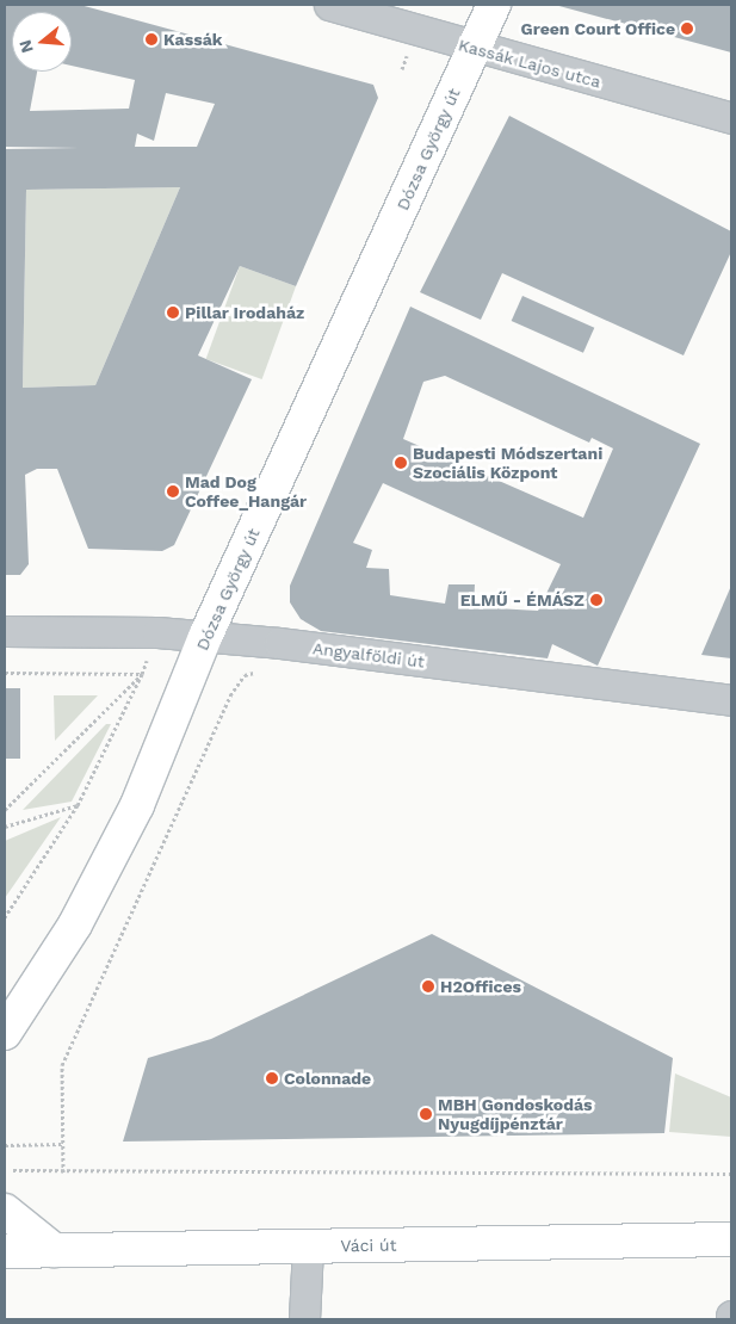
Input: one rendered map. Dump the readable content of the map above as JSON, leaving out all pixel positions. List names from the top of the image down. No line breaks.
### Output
{"streets":{"main road":["Dózsa György út","Váci út"],"street":["Kassák Lajos utca","Angyalföldi út"]},"crossings":[["Kassák Lajos utca","Dózsa György út"],["Dózsa György út","Angyalföldi út"]],"places":["Green Court Office","Kassák","Pillar Irodaház","Budapesti Módszertani Szociális Központ","Mad Dog Coffee_Hangár","ELMŰ - ÉMÁSZ","H2Offices","Colonnade","MBH Gondoskodás Nyugdíjpénztár"],"north":"left"}
